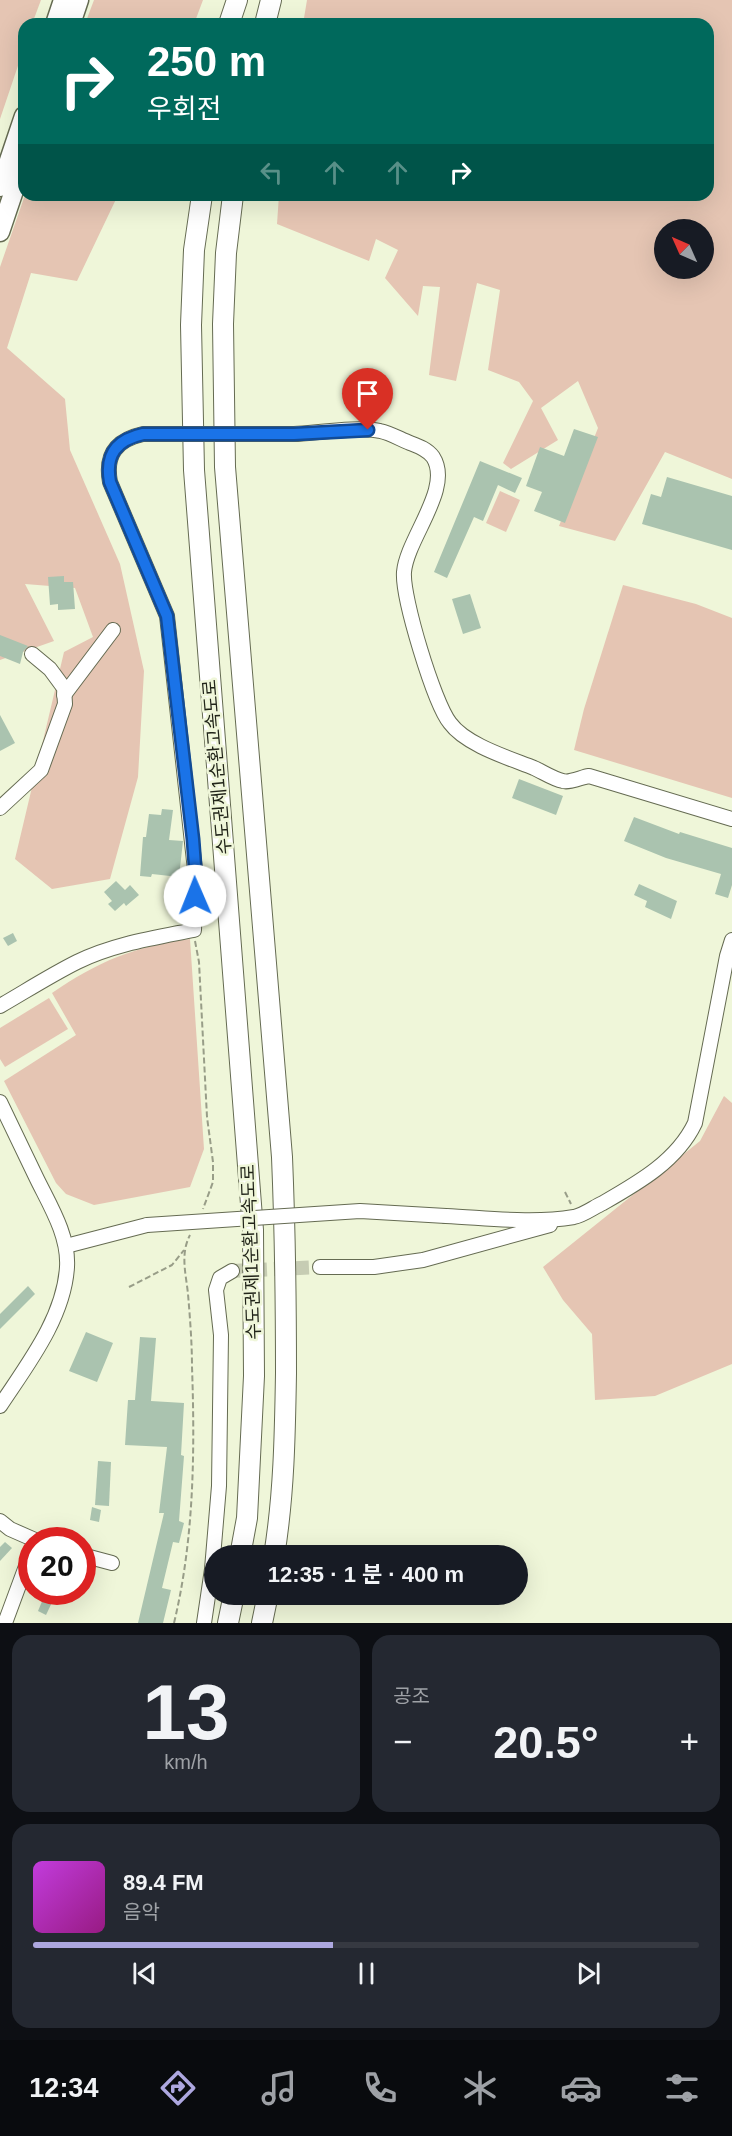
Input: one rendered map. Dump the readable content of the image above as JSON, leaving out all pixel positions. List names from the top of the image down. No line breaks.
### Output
{"streets":{"highway":["수도권제1순환고속도로"]},"north":"top left","page":{"turn":["250 m","우회전"],"limit":"20","trip":"12:35 · 1 분 · 400 m","tile":[["13","km/h"],"공조"],"heat":["−","20.5°","+"],"song":["89.4 FM","음악"],"tabs":"12:34"}}
